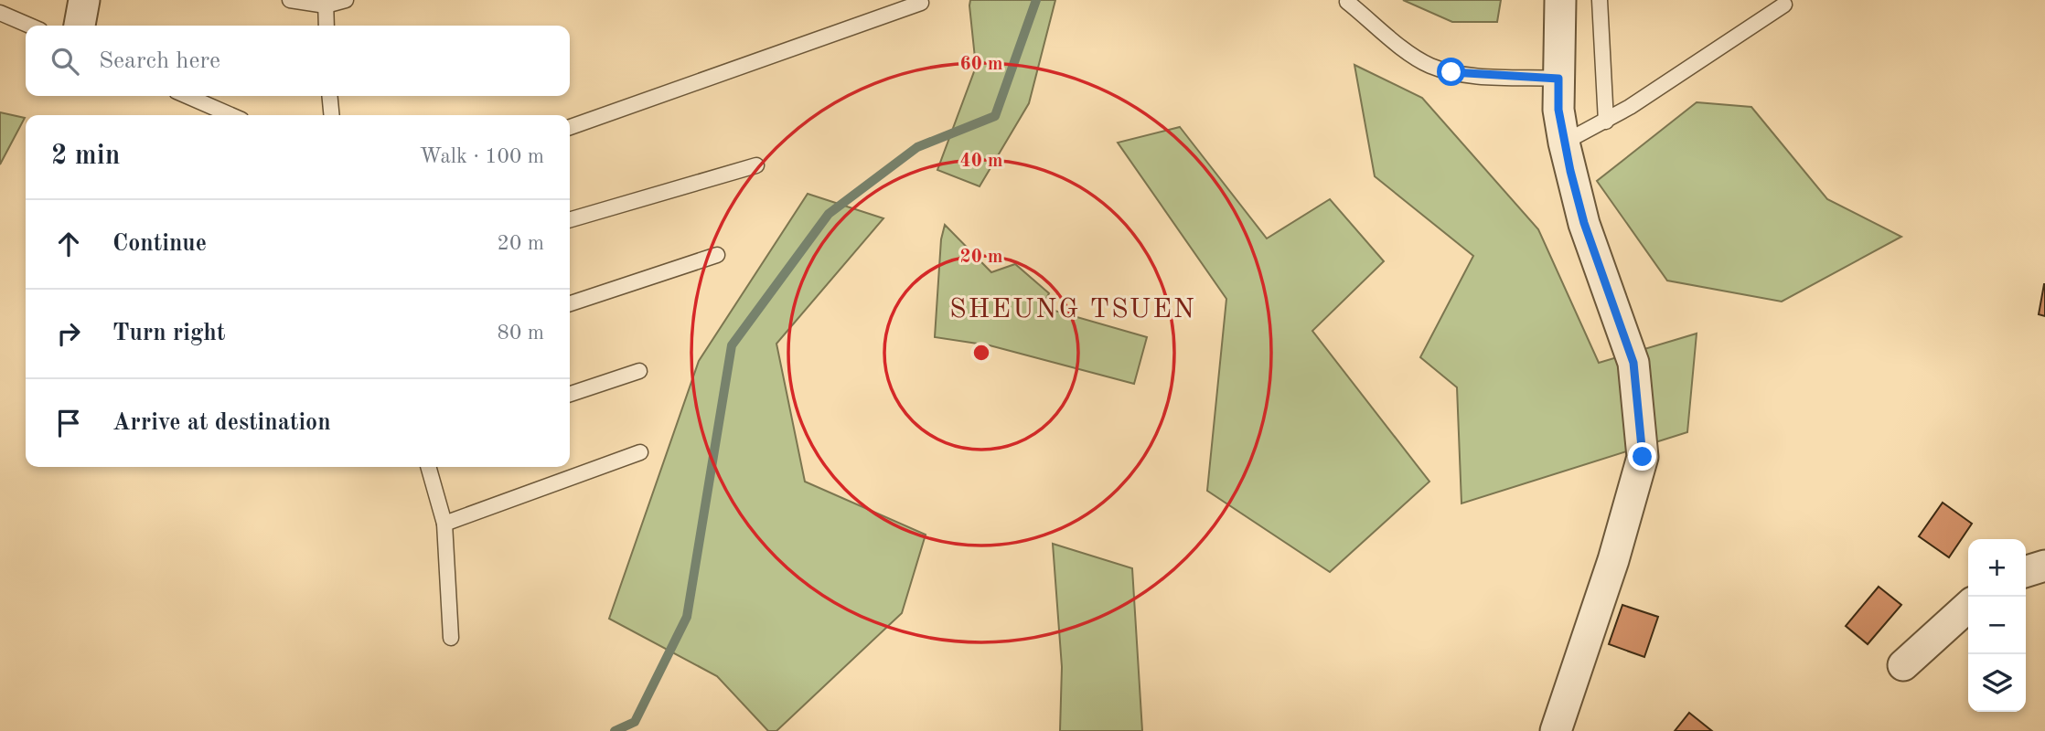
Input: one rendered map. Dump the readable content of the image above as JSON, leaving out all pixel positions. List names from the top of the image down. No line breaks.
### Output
{"districts":["SHEUNG TSUEN"],"page":{"search":"Search here","heading":["2 min","Walk · 100 m"],"list":[["Continue","20 m"],["Turn right","80 m"],"Arrive at destination"],"map_buttons":["+","−"]},"rings":["60 m","40 m","20 m"]}
